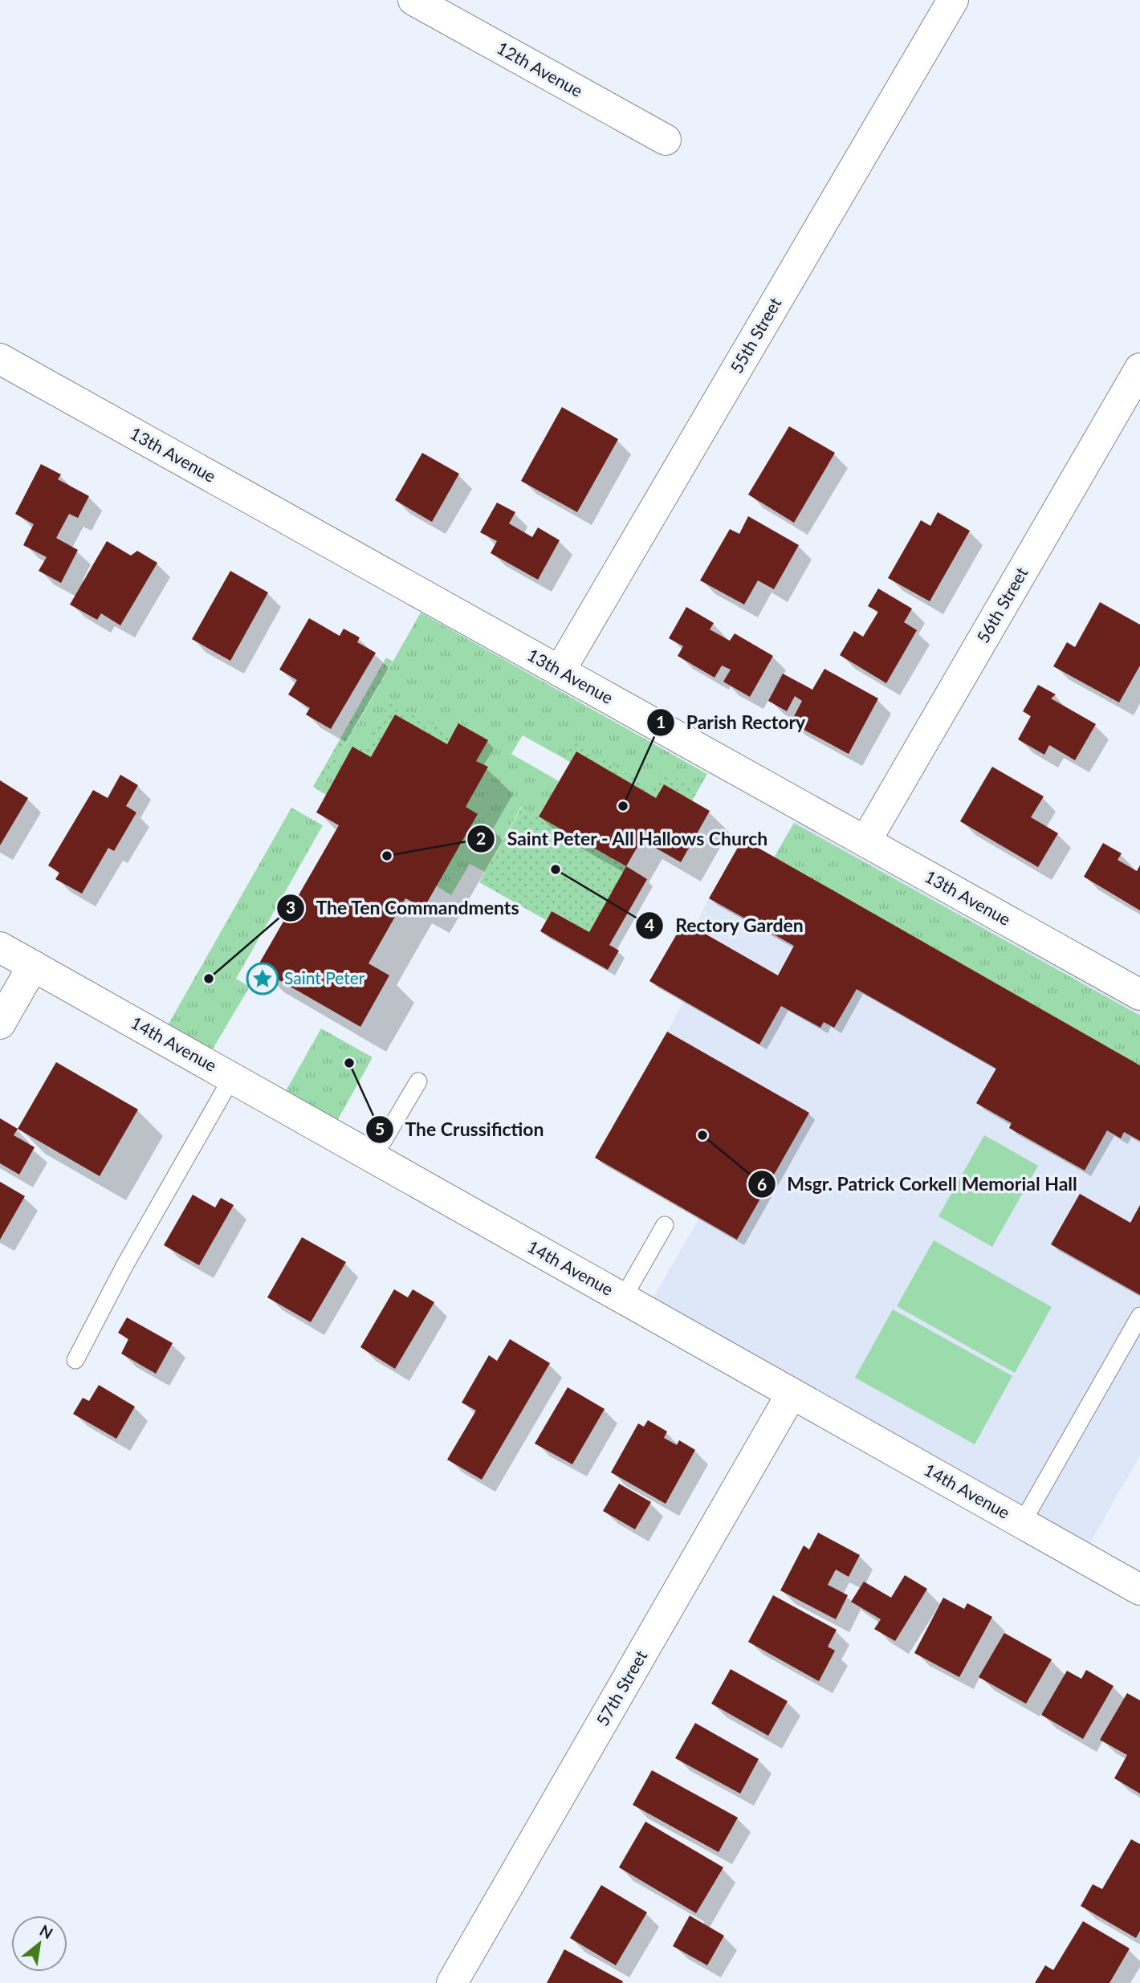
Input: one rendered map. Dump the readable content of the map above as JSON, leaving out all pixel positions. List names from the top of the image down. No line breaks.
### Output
{"streets":{"street":["12th Avenue","55th Street","13th Avenue","56th Street","14th Avenue","57th Street"]},"crossings":[["55th Street","13th Avenue"],["13th Avenue","56th Street"],["14th Avenue","57th Street"]],"places":{"other":["Parish Rectory","Saint Peter - All Hallows Church","Rectory Garden","The Ten Commandments","The Crussifiction","Msgr. Patrick Corkell Memorial Hall"],"place":["Saint Peter"]},"north":"top right"}
